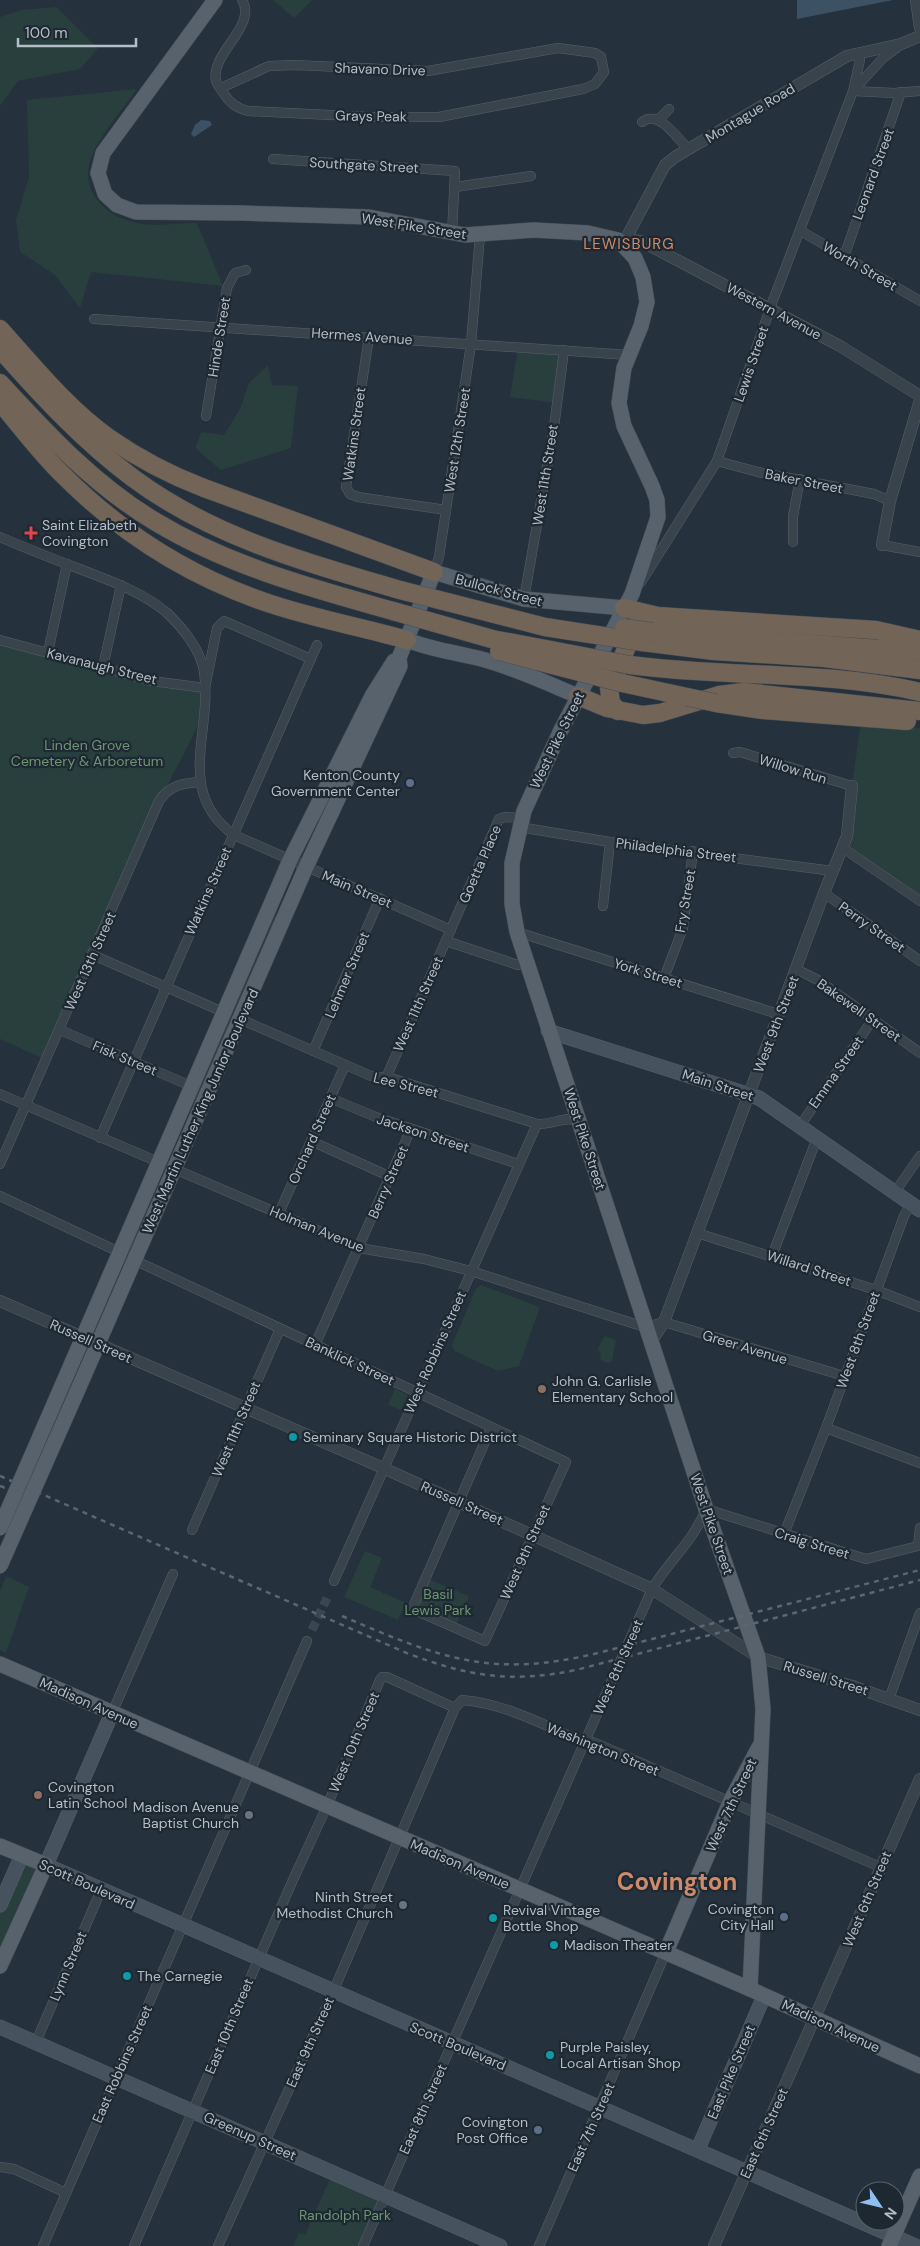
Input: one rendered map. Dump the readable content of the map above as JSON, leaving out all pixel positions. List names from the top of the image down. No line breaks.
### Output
{"streets":{"main road":["West Pike Street","West 12th Street","Bullock Street","Main Street","West Martin Luther King Junior Boulevard","Madison Avenue","West 7th Street","Scott Boulevard","East Pike Street","Greenup Street"],"street":["Shavano Drive","Montague Road","Grays Peak","Southgate Street","Leonard Street","Worth Street","Western Avenue","Hermes Avenue","Hinde Street","Lewis Street","Watkins Street","West 11th Street","Baker Street","Kavanaugh Street","Willow Run","Philadelphia Street","Goetta Place","Fry Street","Perry Street","West 13th Street","York Street","Lehmer Street","Bakewell Street","West 9th Street","Fisk Street","Emma Street","Lee Street","Jackson Street","Orchard Street","Berry Street","Holman Avenue","Willard Street","West 8th Street","Russell Street","Greer Avenue","West Robbins Street","Banklick Street","Craig Street","West 10th Street","Washington Street","West 6th Street","Lynn Street","East 10th Street","East 9th Street","East Robbins Street","East 8th Street","East 7th Street","East 6th Street"]},"crossings":[["Shavano Drive","Grays Peak"],["Montague Road","West Pike Street"],["Montague Road","Western Avenue"],["Montague Road","Lewis Street"],["Leonard Street","Worth Street"],["West Pike Street","Western Avenue"],["West Pike Street","Hermes Avenue"],["West Pike Street","Lewis Street"],["West Pike Street","West 12th Street"],["West Pike Street","Bullock Street"],["West Pike Street","Philadelphia Street"],["West Pike Street","Goetta Place"],["West Pike Street","Main Street"],["West Pike Street","York Street"],["West Pike Street","West 9th Street"],["West Pike Street","Lee Street"],["West Pike Street","Holman Avenue"],["West Pike Street","West 8th Street"],["West Pike Street","Russell Street"],["West Pike Street","Craig Street"],["West Pike Street","Madison Avenue"],["West Pike Street","Washington Street"],["West Pike Street","West 7th Street"],["Worth Street","Lewis Street"],["Western Avenue","Lewis Street"],["Hermes Avenue","Hinde Street"],["Hermes Avenue","Watkins Street"],["Hermes Avenue","West 12th Street"],["Hermes Avenue","West 11th Street"],["Lewis Street","Baker Street"],["Lewis Street","Bullock Street"],["Watkins Street","West 12th Street"],["Watkins Street","Main Street"],["Watkins Street","Fisk Street"],["Watkins Street","Holman Avenue"],["West 12th Street","Bullock Street"],["West 12th Street","West Martin Luther King Junior Boulevard"],["West 11th Street","Bullock Street"],["West 11th Street","Goetta Place"],["West 11th Street","Main Street"],["West 11th Street","Lee Street"],["West 11th Street","Russell Street"],["West 11th Street","Banklick Street"],["Willow Run","West 9th Street"],["Philadelphia Street","Goetta Place"],["Philadelphia Street","Fry Street"],["Philadelphia Street","West 9th Street"],["Goetta Place","Main Street"],["Main Street","West 13th Street"],["Main Street","Lehmer Street"],["Main Street","West 9th Street"],["Main Street","Emma Street"],["Main Street","West Martin Luther King Junior Boulevard"],["Main Street","West 8th Street"],["Fry Street","York Street"],["Perry Street","West 9th Street"],["West 13th Street","Fisk Street"],["West 13th Street","Holman Avenue"],["York Street","West 9th Street"],["Lehmer Street","Lee Street"],["Bakewell Street","West 9th Street"],["Bakewell Street","Emma Street"],["West 9th Street","Willard Street"],["West 9th Street","Russell Street"],["West 9th Street","Greer Avenue"],["West 9th Street","Banklick Street"],["Fisk Street","West Martin Luther King Junior Boulevard"],["Lee Street","West Martin Luther King Junior Boulevard"],["Lee Street","Orchard Street"],["Lee Street","West Robbins Street"],["West Martin Luther King Junior Boulevard","Holman Avenue"],["West Martin Luther King Junior Boulevard","Russell Street"],["West Martin Luther King Junior Boulevard","Banklick Street"],["Jackson Street","Orchard Street"],["Jackson Street","Berry Street"],["Jackson Street","West Robbins Street"],["Orchard Street","Holman Avenue"],["Berry Street","Holman Avenue"],["Berry Street","Banklick Street"],["Holman Avenue","West Robbins Street"],["Willard Street","West 8th Street"],["West 8th Street","Russell Street"],["West 8th Street","Greer Avenue"],["West 8th Street","Craig Street"],["West 8th Street","Madison Avenue"],["West 8th Street","Washington Street"],["West 8th Street","East 8th Street"],["Russell Street","West Robbins Street"],["West Robbins Street","Banklick Street"],["Madison Avenue","West 10th Street"],["Madison Avenue","West 7th Street"],["Madison Avenue","West 6th Street"],["Madison Avenue","East 10th Street"],["Madison Avenue","East 9th Street"],["Madison Avenue","East Robbins Street"],["Madison Avenue","East Pike Street"],["Madison Avenue","East 8th Street"],["Madison Avenue","East 7th Street"],["Madison Avenue","East 6th Street"],["West 10th Street","Washington Street"],["West 10th Street","East 10th Street"],["Washington Street","West 7th Street"],["Washington Street","West 6th Street"],["West 7th Street","East 7th Street"],["Scott Boulevard","Lynn Street"],["Scott Boulevard","East 10th Street"],["Scott Boulevard","East 9th Street"],["Scott Boulevard","East Robbins Street"],["Scott Boulevard","East Pike Street"],["Scott Boulevard","East 8th Street"],["Scott Boulevard","East 7th Street"],["Scott Boulevard","East 6th Street"],["West 6th Street","East 6th Street"],["Lynn Street","Greenup Street"],["East 10th Street","Greenup Street"],["East 9th Street","Greenup Street"],["East Robbins Street","Greenup Street"],["East 8th Street","Greenup Street"]],"districts":["LEWISBURG","Covington"],"parks":["Linden Grove Cemetery & Arboretum","Basil Lewis Park","Randolph Park"],"places":{"health":["Saint Elizabeth Covington"],"other":["Kenton County Government Center","John G. Carlisle Elementary School","Seminary Square Historic District","Covington Latin School","Madison Avenue Baptist Church","Ninth Street Methodist Church","Covington City Hall","Revival Vintage Bottle Shop","Madison Theater","The Carnegie","Purple Paisley, Local Artisan Shop","Covington Post Office"]},"scale_bar":"100 m","north":"bottom right"}
